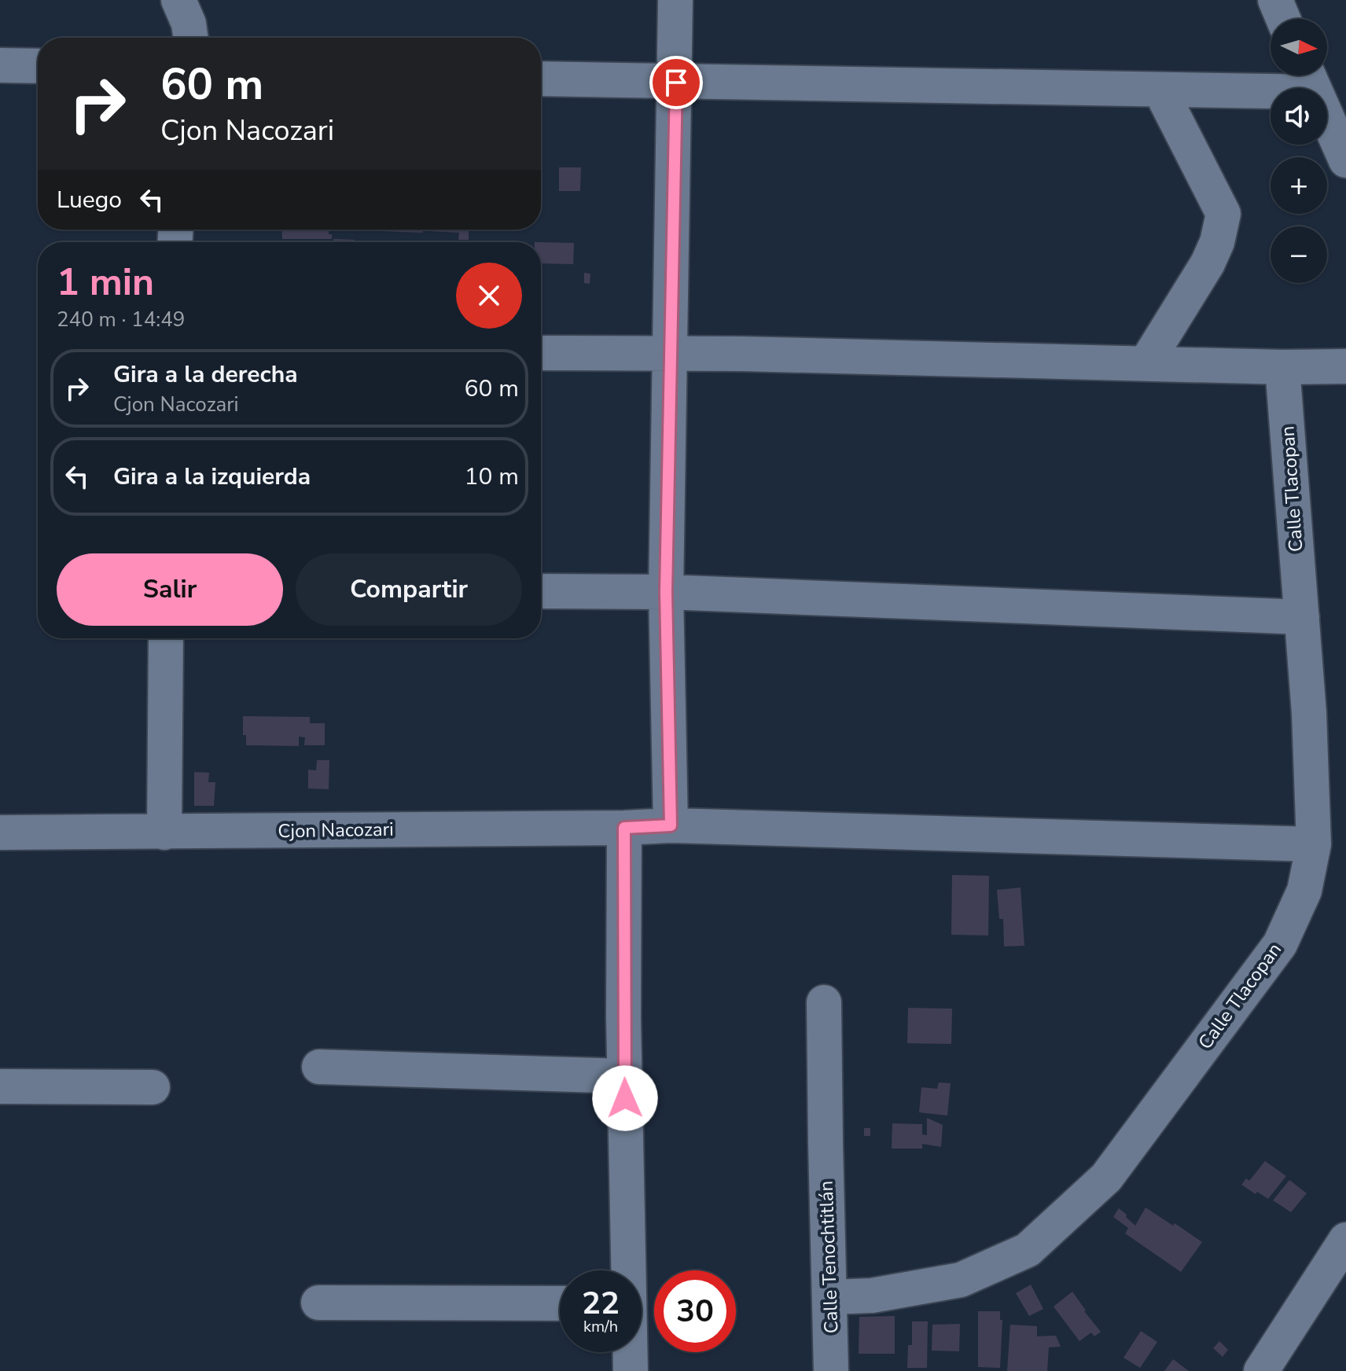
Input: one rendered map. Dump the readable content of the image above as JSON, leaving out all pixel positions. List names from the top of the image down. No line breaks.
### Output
{"streets":{"street":["Calle Tlacopan","Cjon Nacozari","Calle Tenochtitlán"]},"crossings":[["Calle Tlacopan","Cjon Nacozari"],["Calle Tlacopan","Calle Tenochtitlán"]],"north":"right","page":{"map_buttons":["+","−"],"turn":["60 m","Cjon Nacozari"],"then":"Luego","heading":["1 min","240 m · 14:49"],"list":[{"name":"Gira a la derecha","note":"Cjon Nacozari","value":"60 m"},{"name":"Gira a la izquierda","value":"10 m"}],"buttons":["Salir","Compartir"],"speed":"22 km/h","limit":"30"}}
